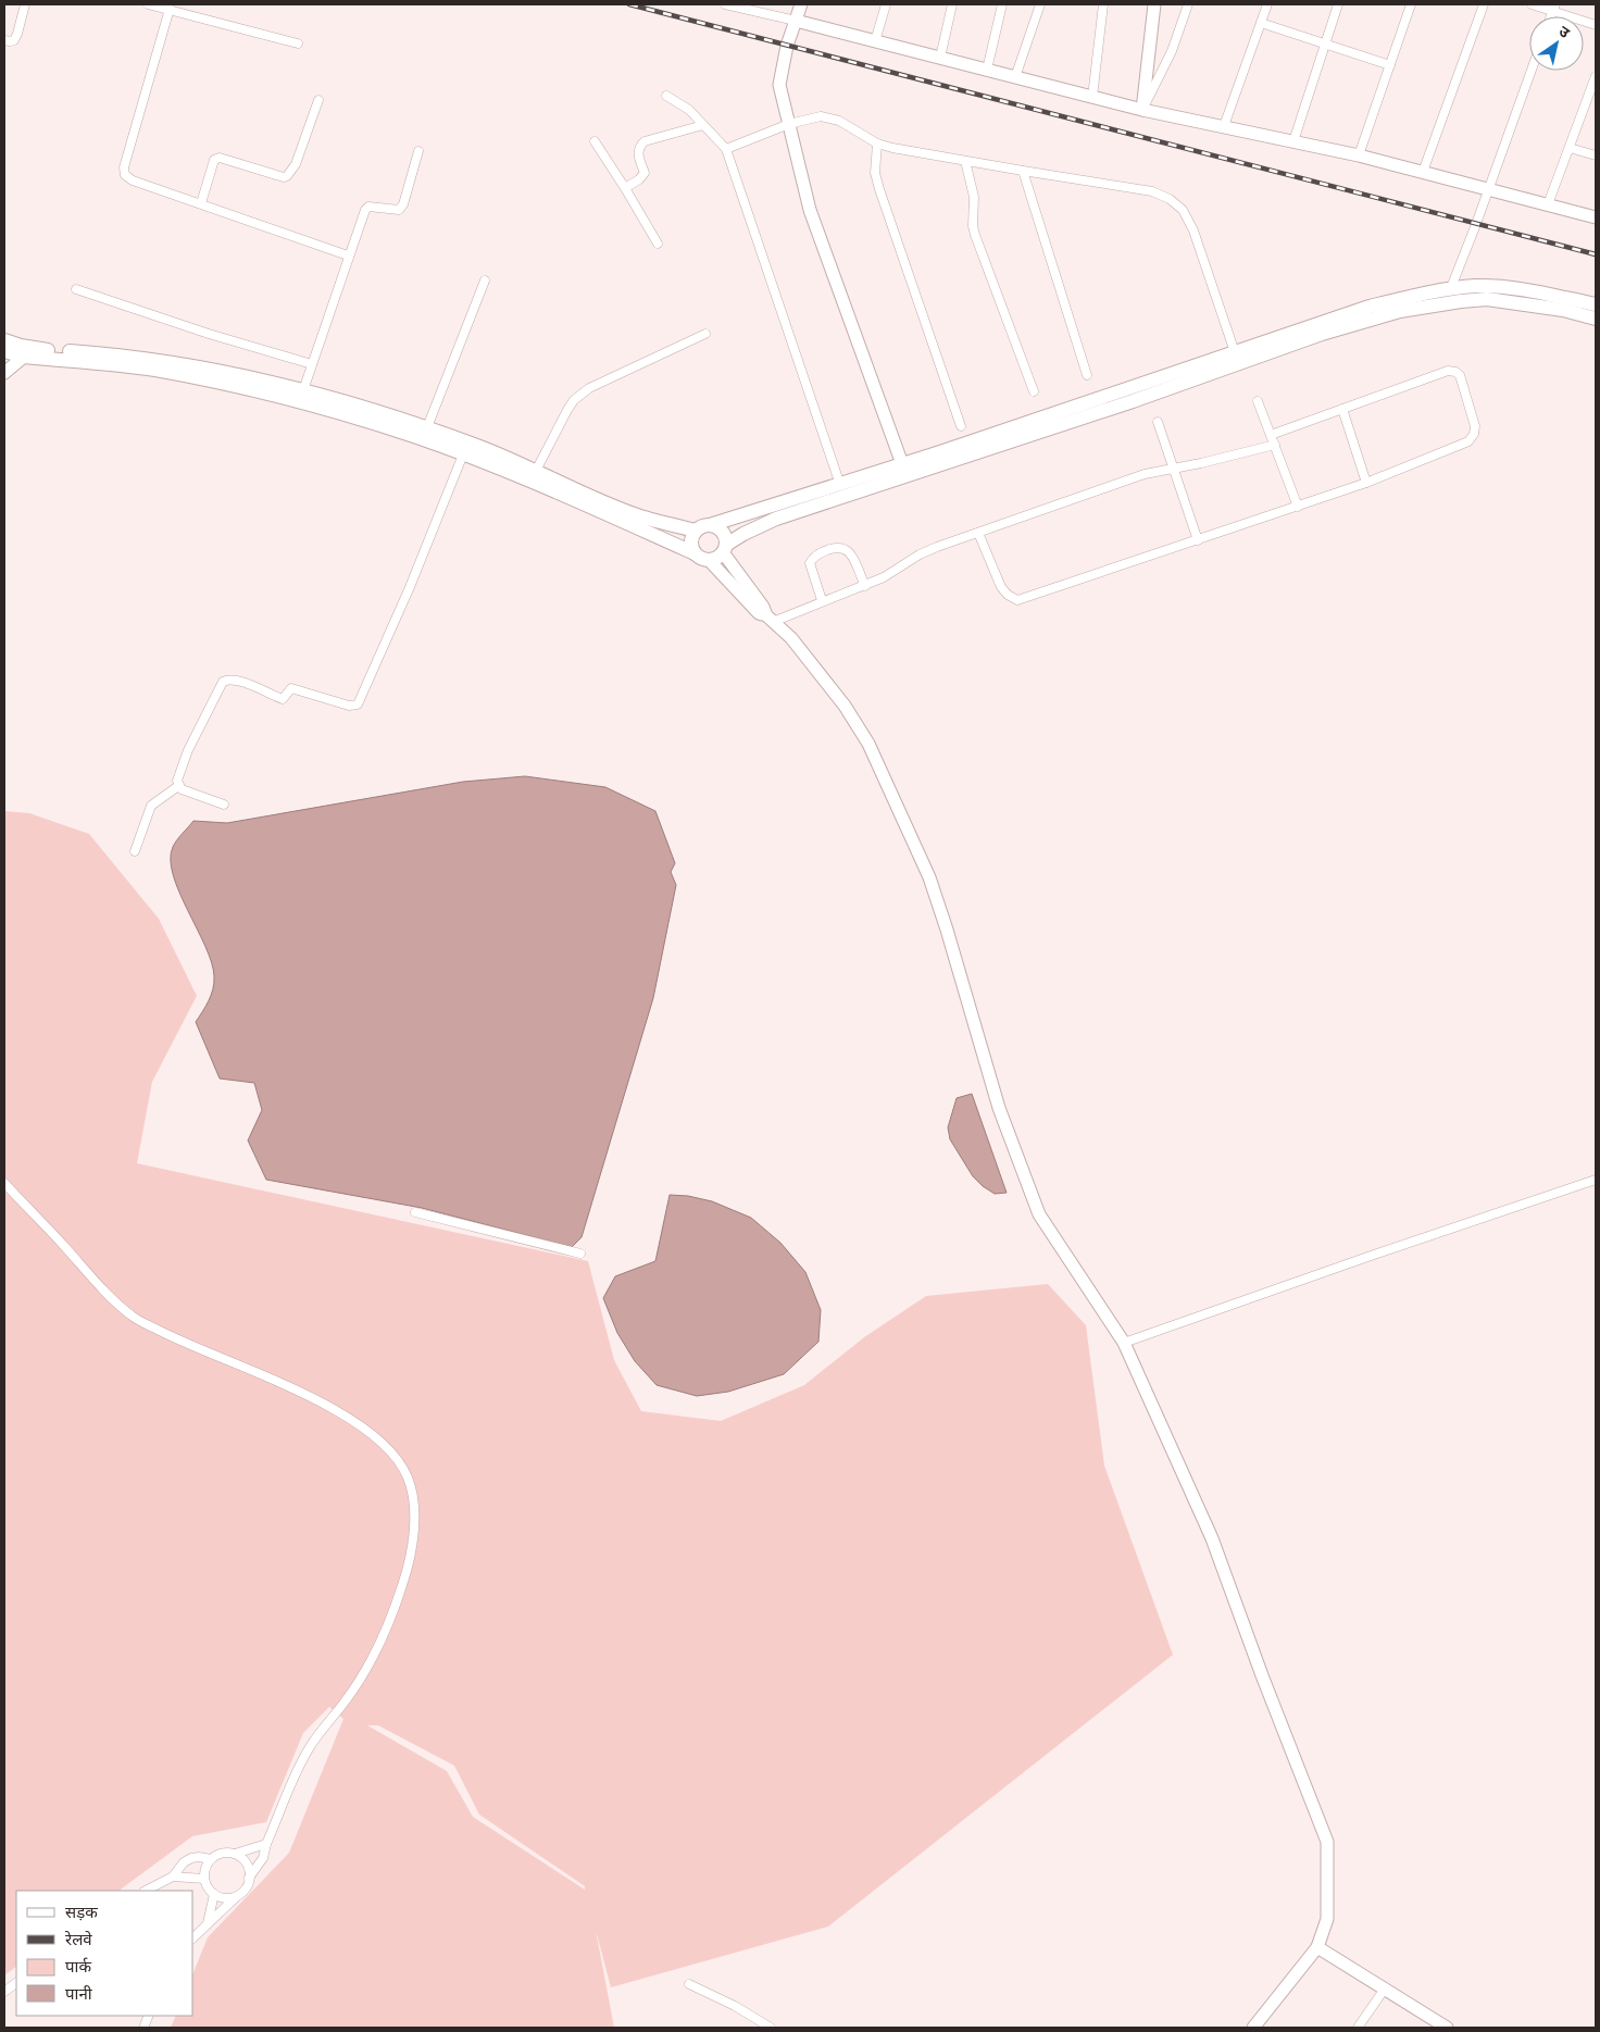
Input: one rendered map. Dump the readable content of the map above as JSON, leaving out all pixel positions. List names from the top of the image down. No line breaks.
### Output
{"legend":["सड़क","रेलवे","पार्क","पानी"],"north":"top right"}
